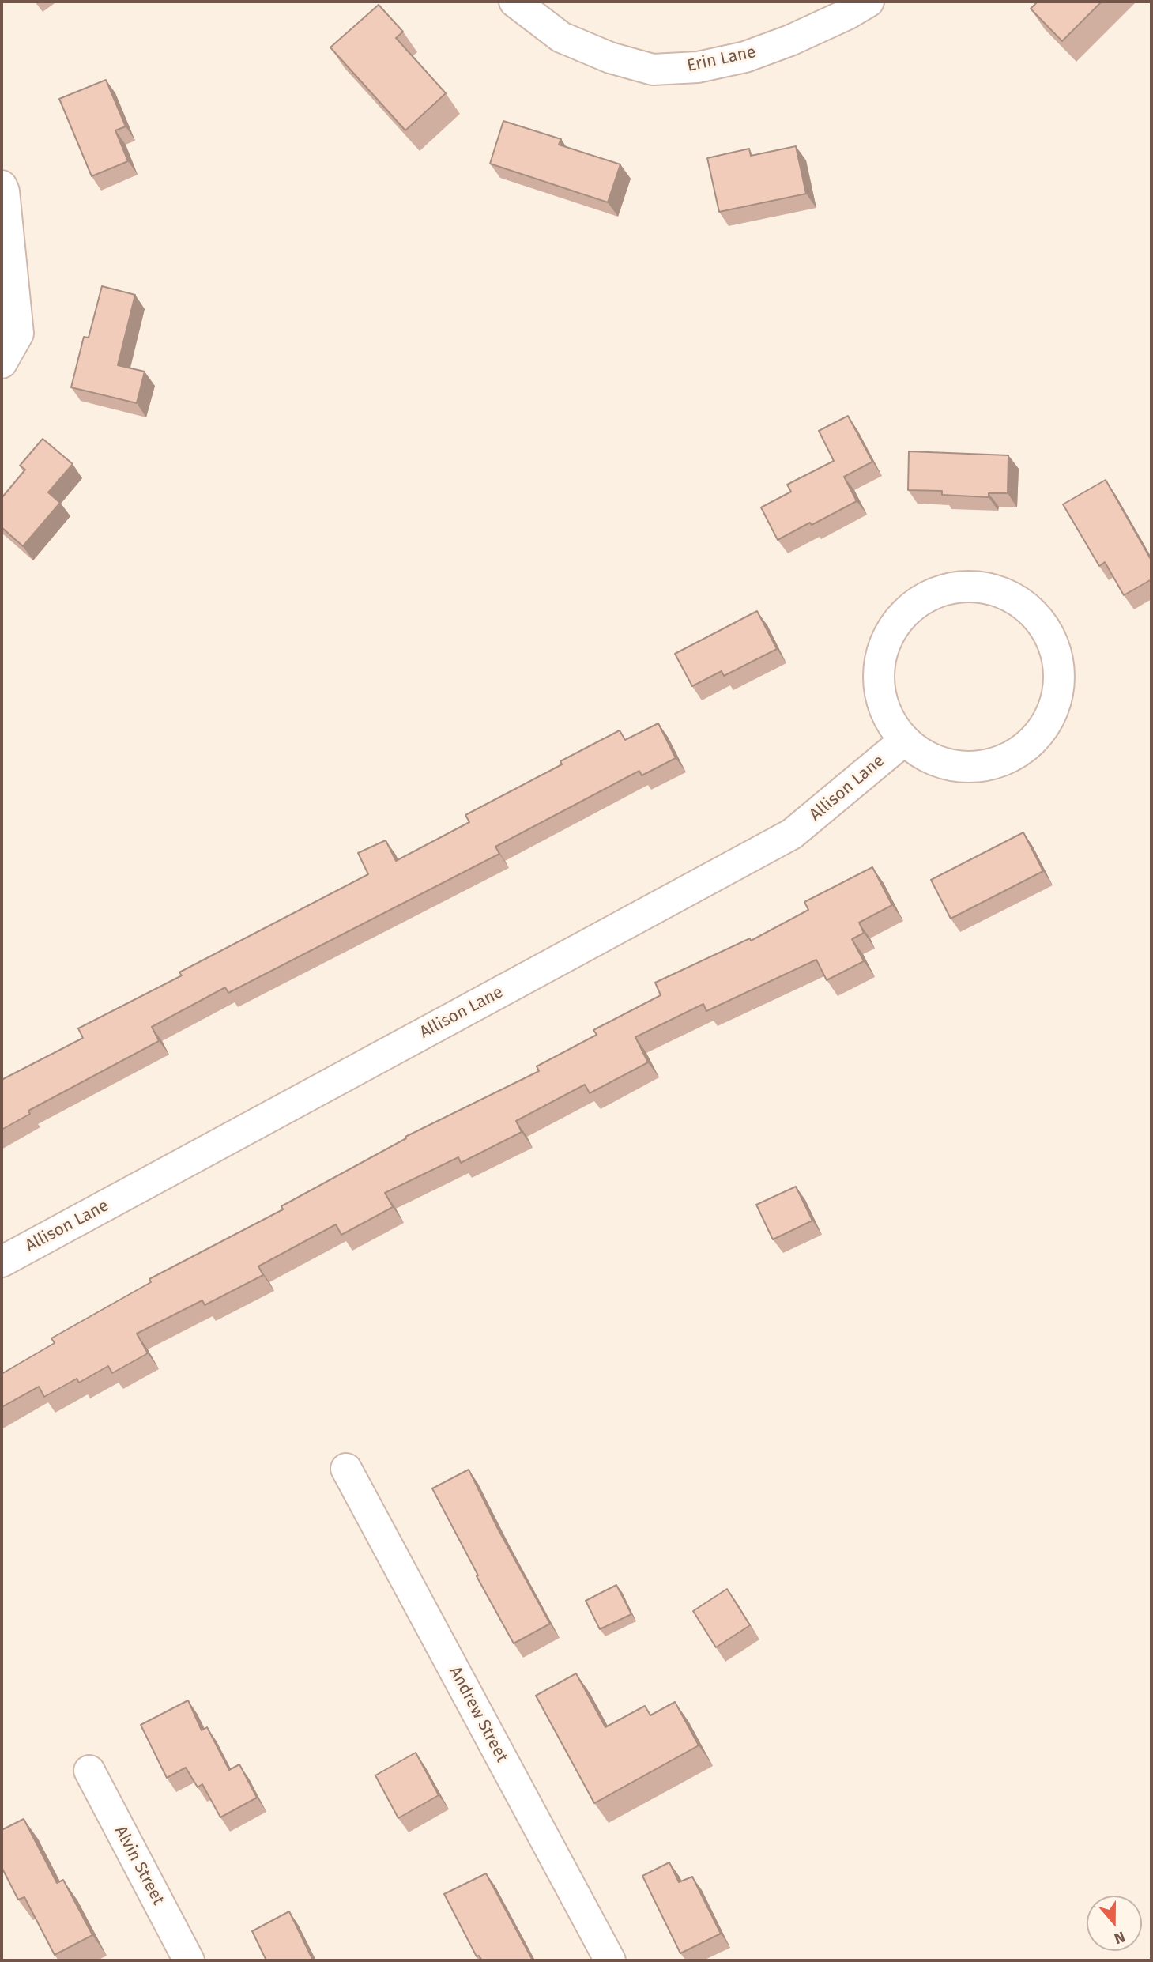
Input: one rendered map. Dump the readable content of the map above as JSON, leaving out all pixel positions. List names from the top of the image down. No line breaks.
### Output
{"streets":{"street":["Erin Lane","Allison Lane","Andrew Street","Alvin Street"]},"north":"bottom"}
